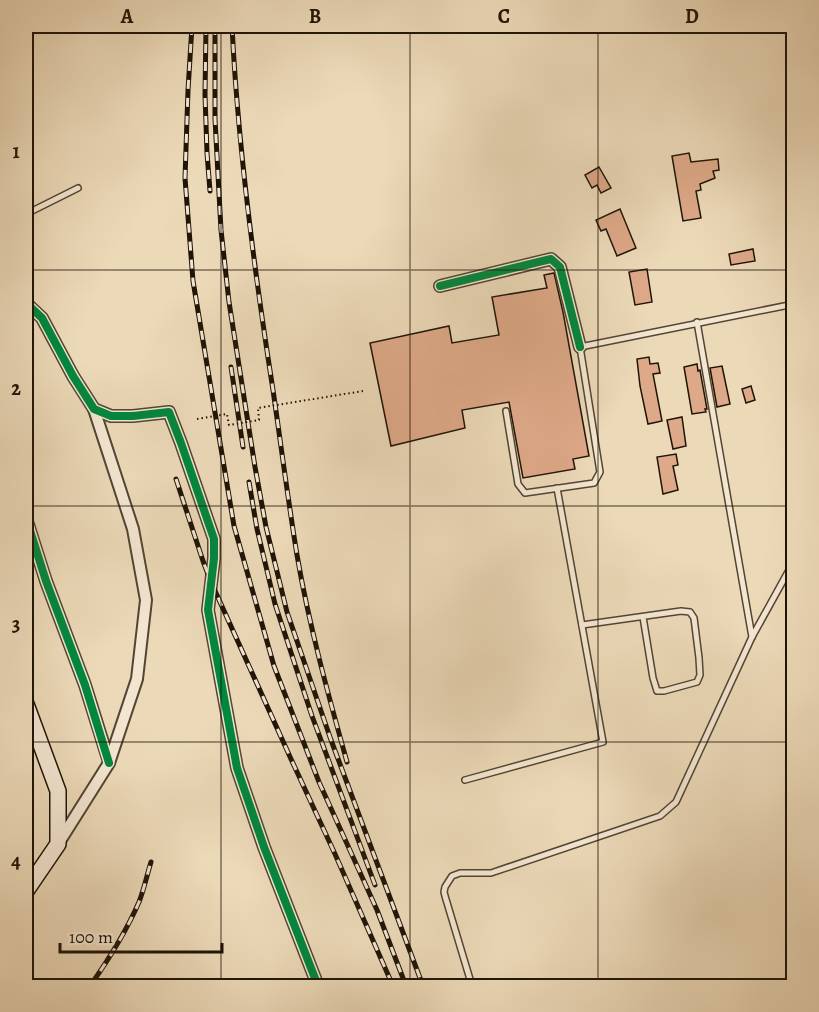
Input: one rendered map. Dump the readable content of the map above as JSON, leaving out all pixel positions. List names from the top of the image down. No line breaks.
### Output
{"scale_bar":"100 m","grid":{"columns":["A","B","C","D"],"rows":["1","2","3","4"]}}
